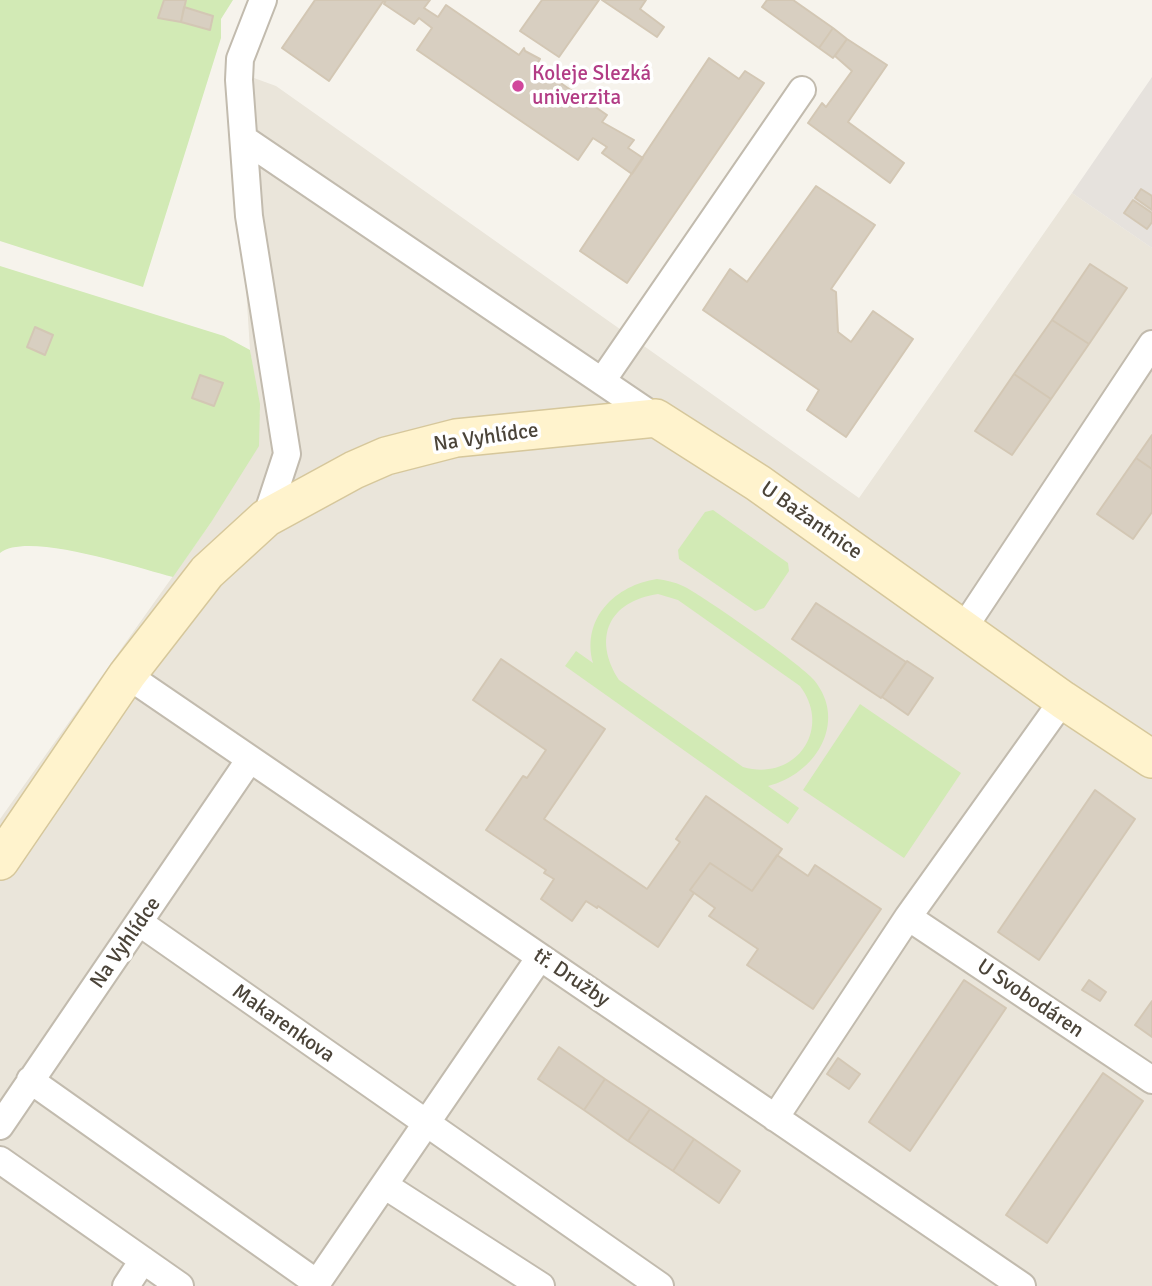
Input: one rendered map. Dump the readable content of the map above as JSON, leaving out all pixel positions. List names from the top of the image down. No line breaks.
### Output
{"streets":{"street":["Na Vyhlídce","U Bažantnice","tř. Družby","U Svobodáren","Makarenkova"]},"crossings":[["Na Vyhlídce","U Bažantnice"],["Na Vyhlídce","tř. Družby"],["Na Vyhlídce","Makarenkova"]],"places":["Koleje Slezká univerzita"]}
